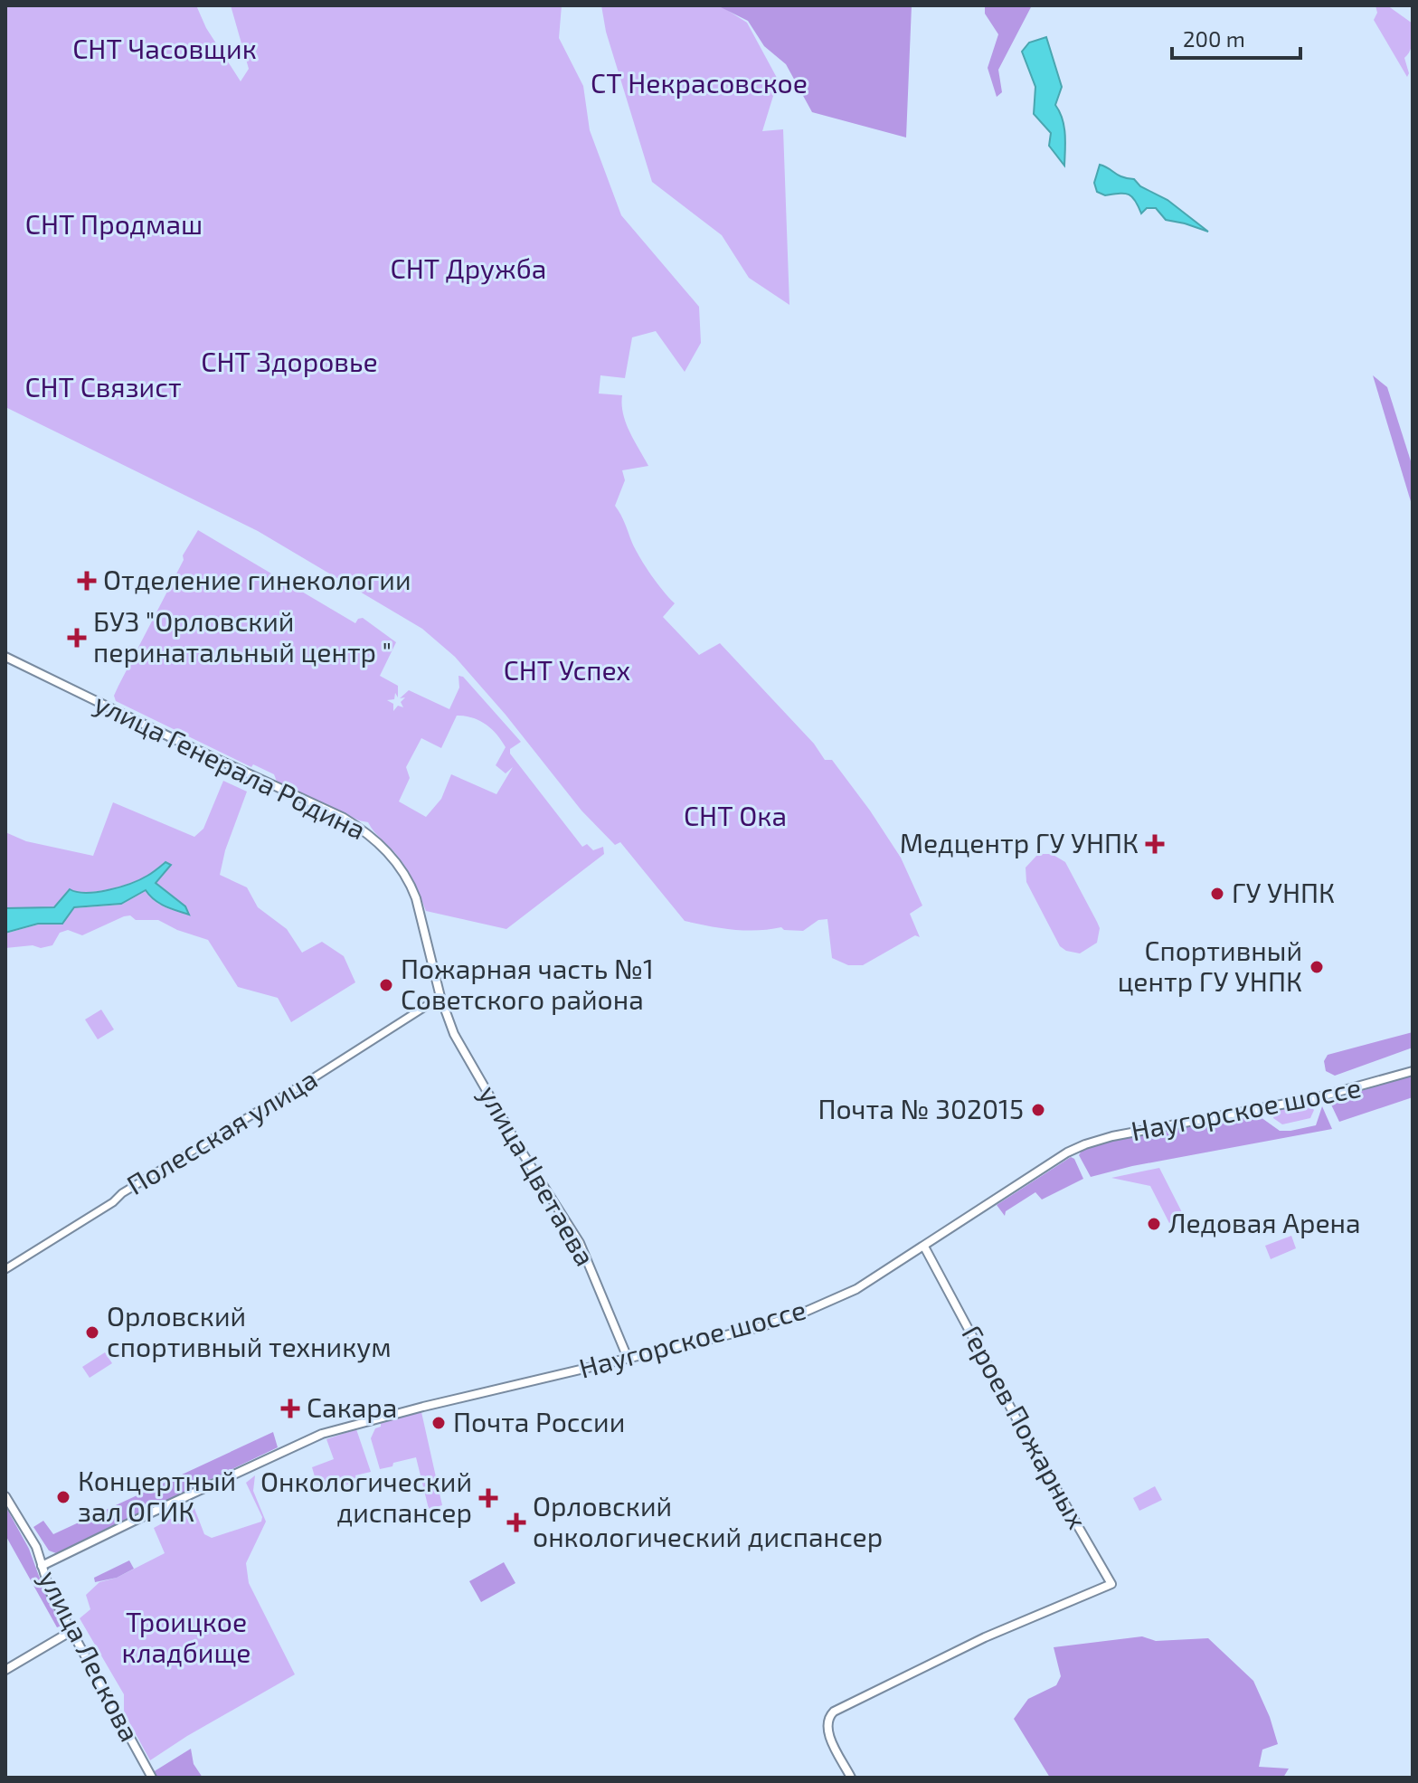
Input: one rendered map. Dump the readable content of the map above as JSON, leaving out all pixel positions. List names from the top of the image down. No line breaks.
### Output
{"streets":{"main road":["улица Генерала Родина","Наугорское шоссе","улица Цветаева","Героев Пожарных","улица Лескова"],"street":["Полесская улица"]},"crossings":[["улица Генерала Родина","Полесская улица"],["улица Генерала Родина","улица Цветаева"],["Наугорское шоссе","улица Цветаева"],["Наугорское шоссе","Героев Пожарных"],["Наугорское шоссе","улица Лескова"],["Полесская улица","улица Цветаева"]],"parks":["СНТ Часовщик","СТ Некрасовское","СНТ Продмаш","СНТ Дружба","СНТ Здоровье","СНТ Связист","СНТ Успех","СНТ Ока","Троицкое кладбище"],"places":{"health":["Отделение гинекологии","БУЗ \"Орловский перинатальный центр \"","Медцентр ГУ УНПК","Сакара","Онкологический диспансер","Орловский онкологический диспансер"],"other":["ГУ УНПК","Спортивный центр ГУ УНПК","Пожарная часть №1 Советского района","Почта № 302015","Ледовая Арена","Орловский спортивный техникум","Почта России","Концертный зал ОГИК"]},"scale_bar":"200 m"}
